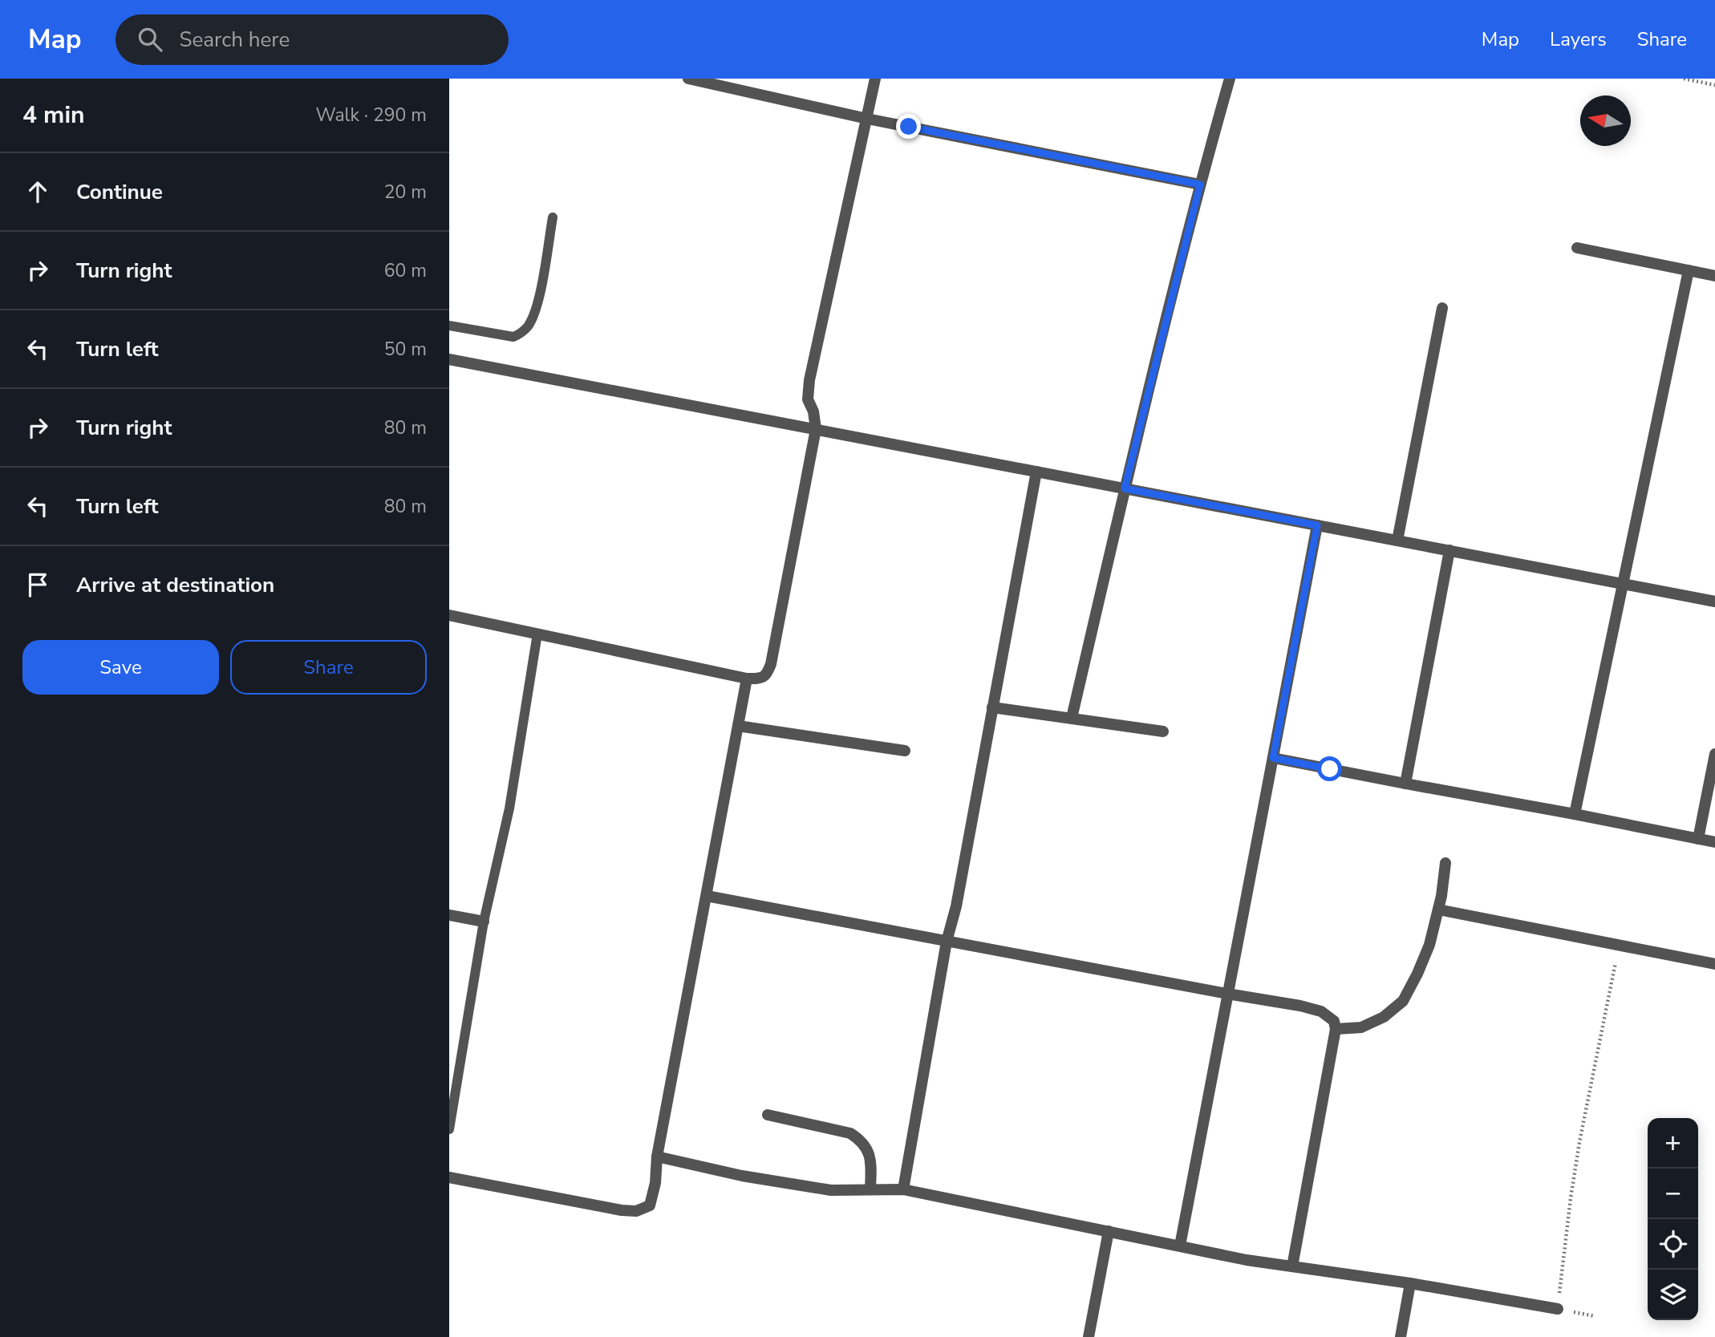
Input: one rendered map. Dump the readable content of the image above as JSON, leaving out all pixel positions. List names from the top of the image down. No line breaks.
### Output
{"north":"left","page":{"header":"Map","search":"Search here","nav":["Map","Layers","Share"],"heading":["4 min","Walk · 290 m"],"list":[["Continue","20 m"],["Turn right","60 m"],["Turn left","50 m"],["Turn right","80 m"],["Turn left","80 m"],"Arrive at destination"],"buttons":["Save","Share"],"map_buttons":["+","−"]}}
